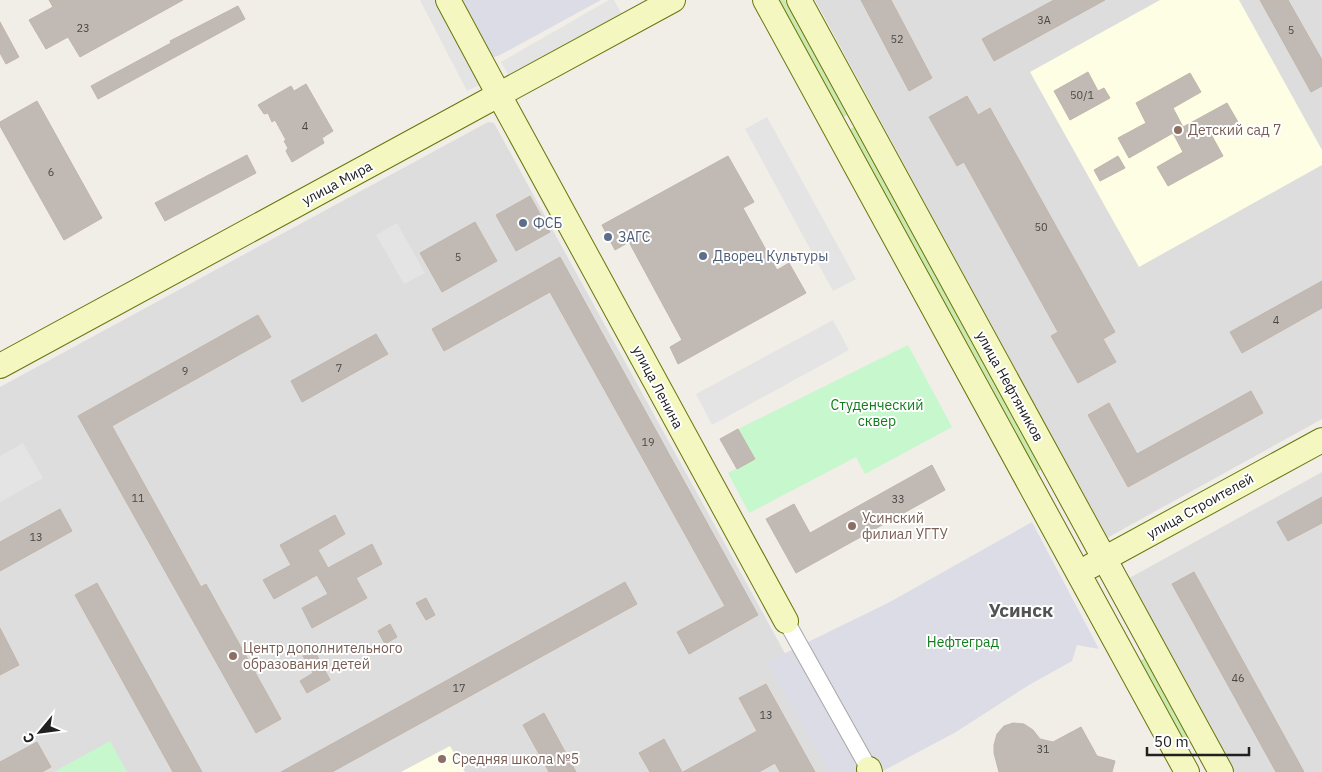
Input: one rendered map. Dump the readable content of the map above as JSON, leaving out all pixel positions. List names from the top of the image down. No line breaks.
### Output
{"streets":{"main road":["улица Мира","улица Нефтяников","улица Ленина","улица Строителей"]},"crossings":[["улица Мира","улица Ленина"],["улица Нефтяников","улица Строителей"]],"districts":["Усинск"],"parks":["Студенческий сквер","Нефтеград"],"places":["Детский сад 7","ФСБ","ЗАГС","Дворец Культуры","Усинский филиал УГТУ","Центр дополнительного образования детей","Средняя школа №5"],"house_numbers":["3А","23","5","52","50/1","4","6","50","5","4","7","9","19","11","33","13","46","17","13","31"],"scale_bar":"50 m","north":"bottom left"}
